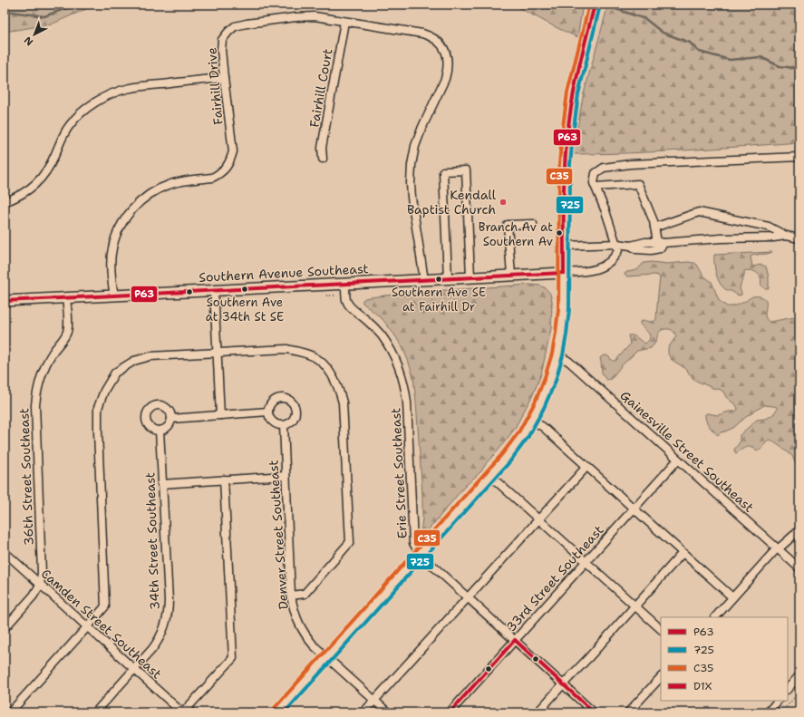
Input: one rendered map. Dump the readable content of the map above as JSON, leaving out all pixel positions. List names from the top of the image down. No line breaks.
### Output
{"streets":{"main road":["Southern Avenue Southeast"],"street":["Fairhill Drive","Fairhill Court","Gainesville Street Southeast","Erie Street Southeast","36th Street Southeast","Denver Street Southeast","34th Street Southeast","33rd Street Southeast","Camden Street Southeast"]},"crossings":[["Fairhill Drive","Fairhill Court"],["Fairhill Drive","Southern Avenue Southeast"],["Southern Avenue Southeast","Erie Street Southeast"],["Southern Avenue Southeast","36th Street Southeast"],["Gainesville Street Southeast","33rd Street Southeast"],["Erie Street Southeast","33rd Street Southeast"],["36th Street Southeast","Camden Street Southeast"],["34th Street Southeast","Camden Street Southeast"]],"places":["Kendall Baptist Church","Branch Av at Southern Av","Southern Ave SE at Fairhill Dr","Southern Ave at 34th St SE"],"lines":["transit line P63","transit line C35","transit line 725","transit line D1X"],"legend":["P63","725","C35","D1X"],"north":"bottom left"}
